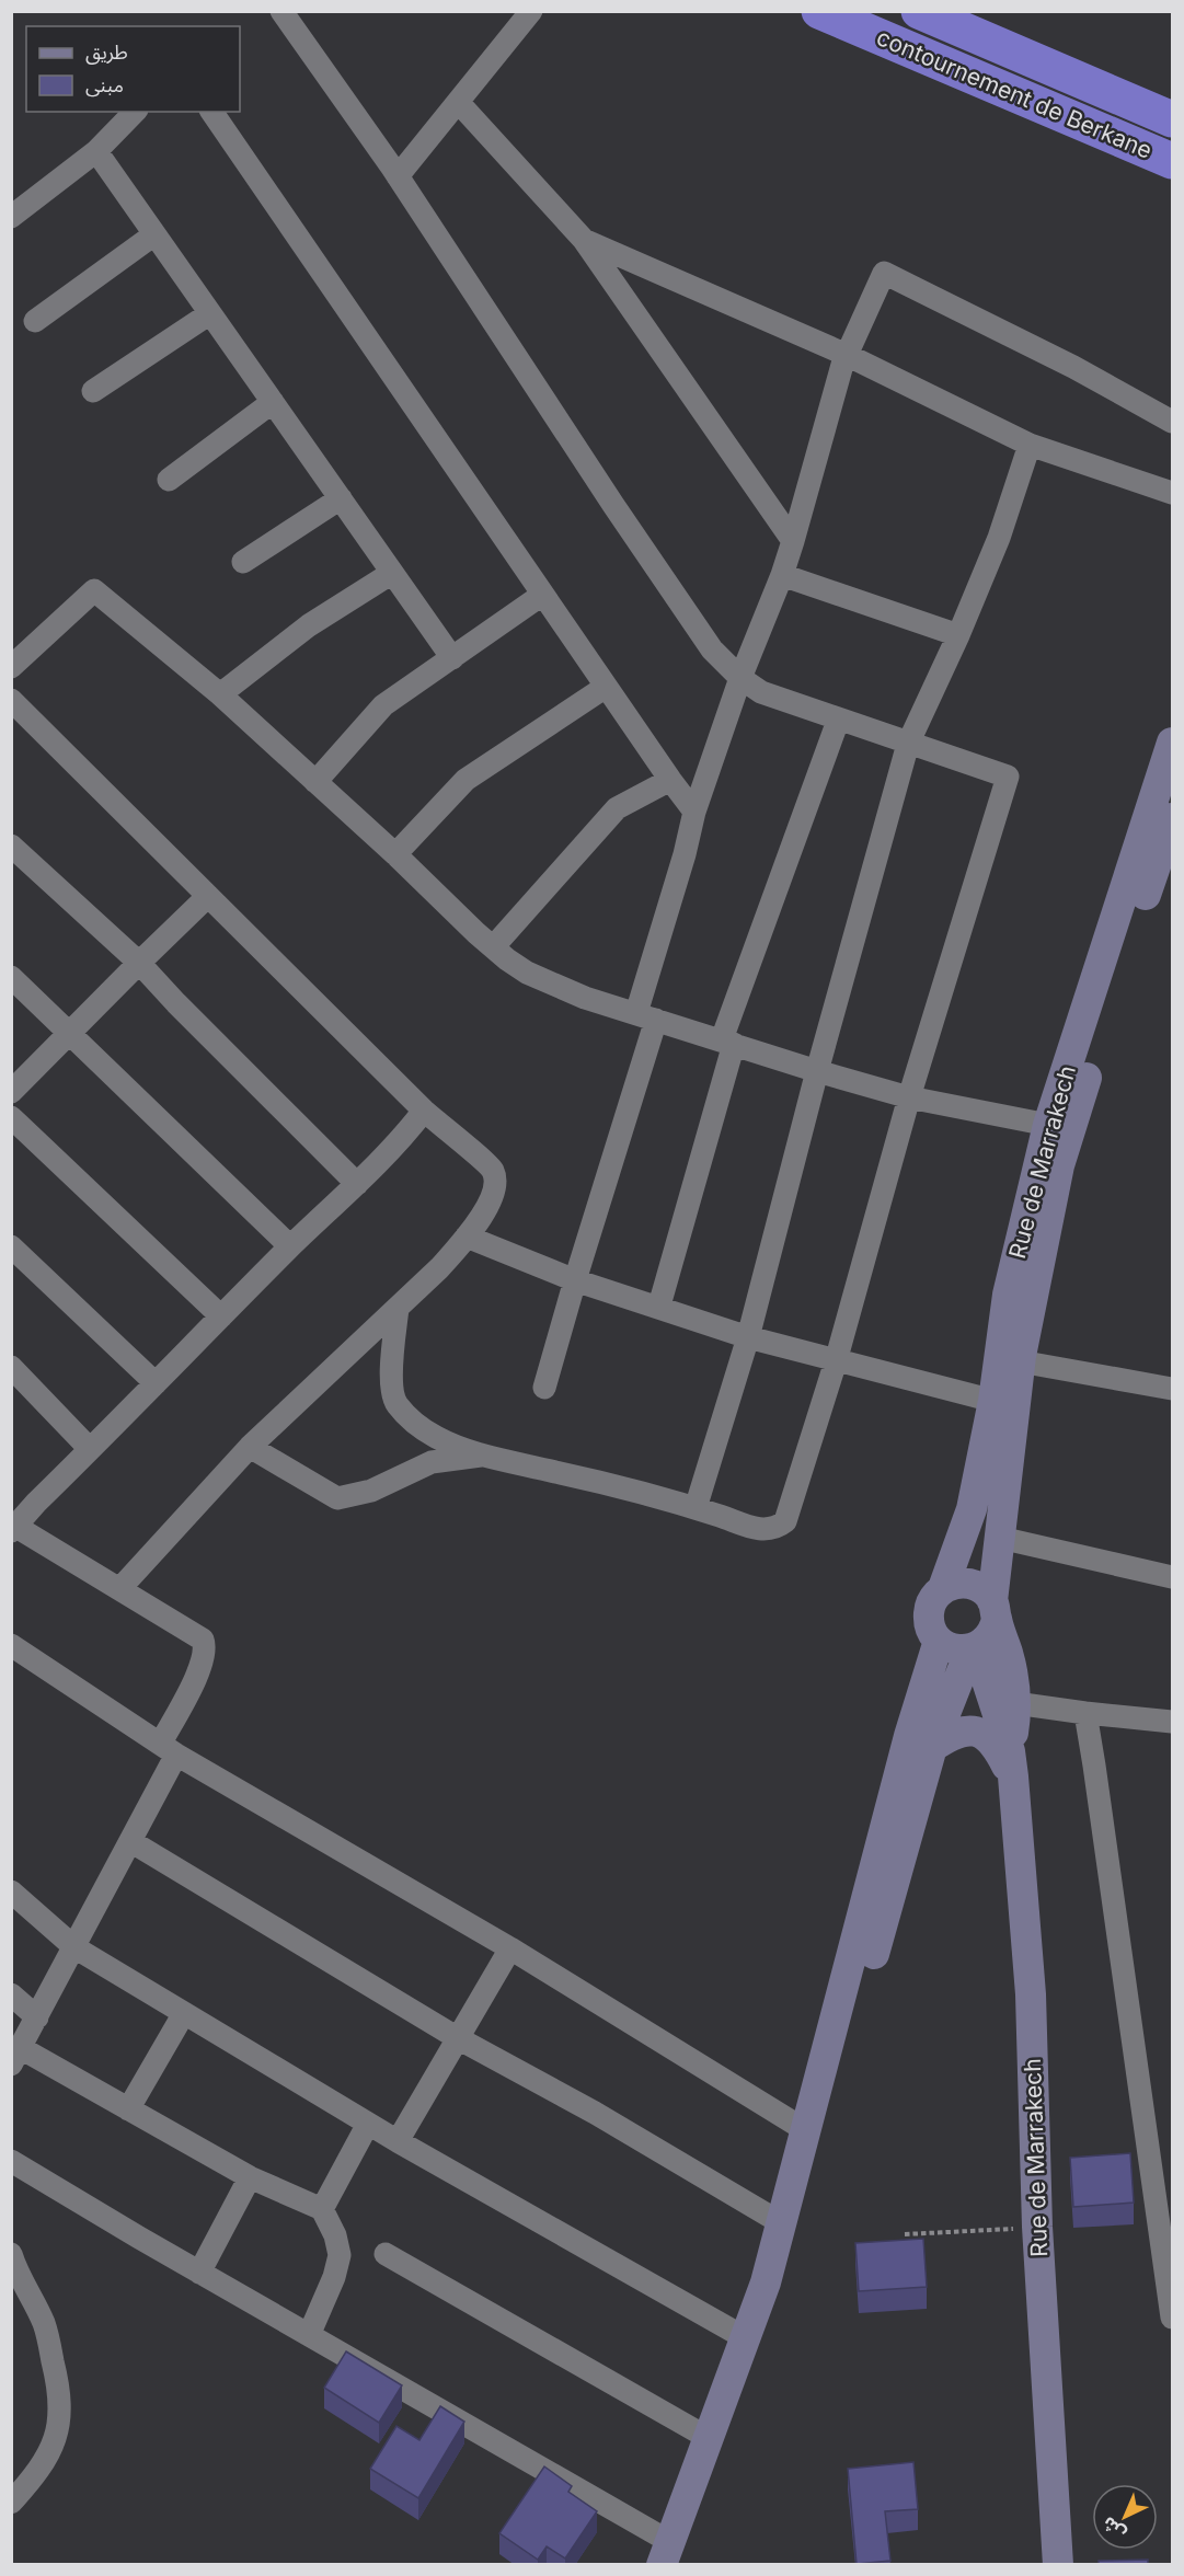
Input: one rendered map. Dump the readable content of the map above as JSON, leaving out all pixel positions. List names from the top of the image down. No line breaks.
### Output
{"streets":{"highway":["contournement de Berkane"],"main road":["Rue de Marrakech"]},"legend":["طريق","مبنى"],"north":"bottom left"}
